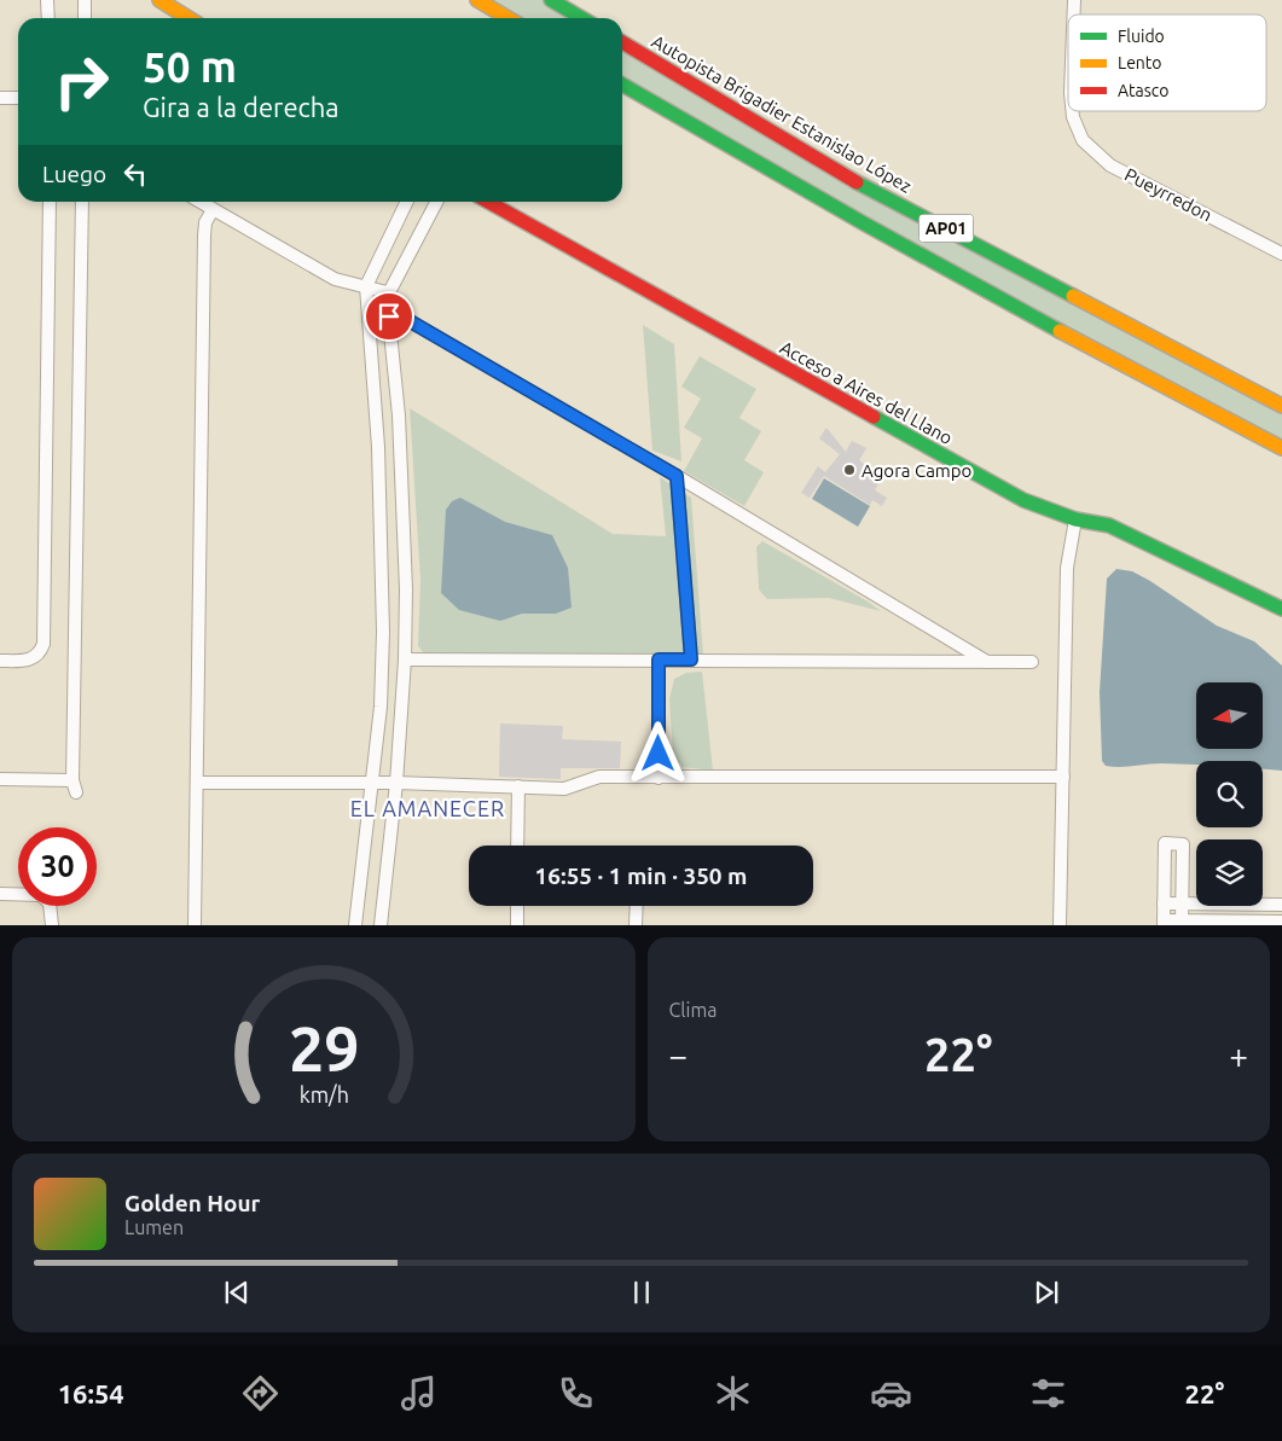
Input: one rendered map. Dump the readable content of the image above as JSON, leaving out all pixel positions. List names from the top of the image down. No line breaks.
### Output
{"streets":{"main road":["Autopista Brigadier Estanislao López","AP01","Acceso a Aires del Llano"],"street":["Pueyrredon"]},"districts":["EL AMANECER"],"places":["Agora Campo"],"legend":["Fluido","Lento","Atasco"],"north":"left","page":{"turn":["50 m","Gira a la derecha"],"then":"Luego","limit":"30","trip":"16:55 · 1 min · 350 m","tile":"Clima","heat":["−","22°","+"],"song":["Golden Hour","Lumen"],"tabs":["16:54","22°"],"gauge":["29","km/h"]}}
